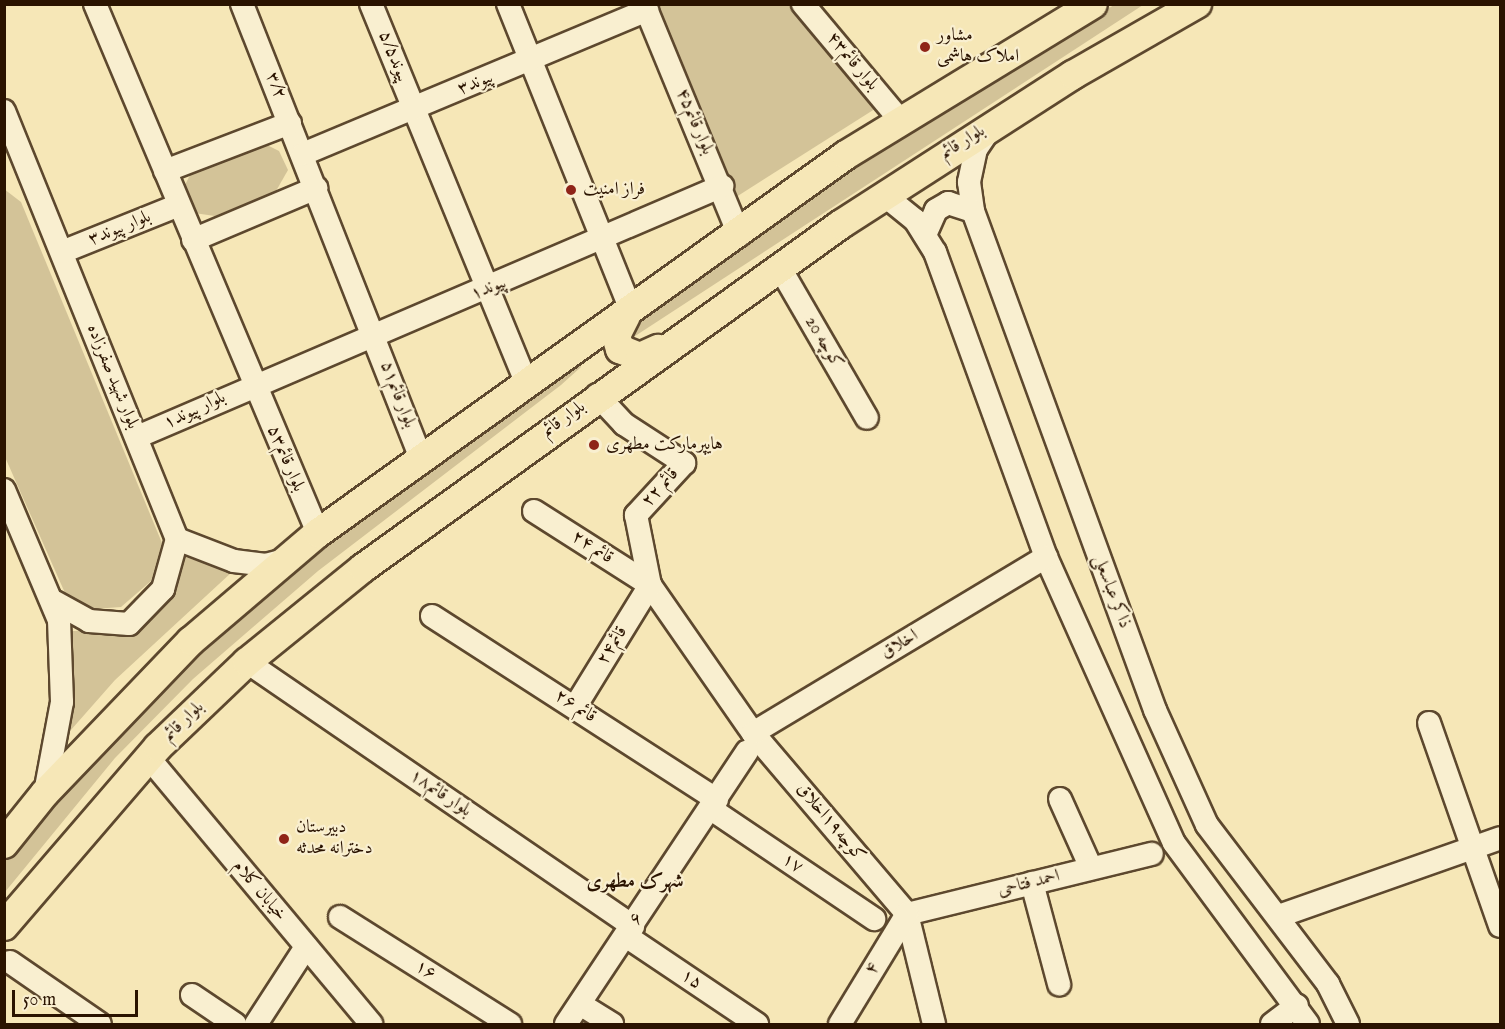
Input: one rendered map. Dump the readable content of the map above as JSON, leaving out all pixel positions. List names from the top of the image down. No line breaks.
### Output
{"streets":{"main road":["بلوار قائم"],"street":["پیوند۵/۵","بلوار قائم۴۳","پیوند۳","۳/۲","بلوار قائم۴۵","بلوار پیوند۳","پیوند۱","کوچه 20","بلوار شهید صفرزاده","بلوار قائم۵۱","بلوار پیوند۱","بلوار قائم۵۳","قائم ۲۲","۲۴ قائم","ذاکر عباسعلی","اخلاق","قائم۲۴","قائم ۲۶","بلوار قائم۱۸","کوچه۱۹اخلاق","۱۷","احمد فتاحی","خیابان کلام","۶","۴","۱۶","۱۵"]},"crossings":[["پیوند۵/۵","پیوند۳"],["پیوند۵/۵","پیوند۱"],["پیوند۳","۳/۲"],["پیوند۳","بلوار قائم۴۵"],["۳/۲","بلوار قائم۵۱"],["بلوار قائم۴۵","پیوند۱"],["بلوار قائم","کوچه 20"],["بلوار قائم","قائم ۲۲"],["بلوار قائم","ذاکر عباسعلی"],["بلوار قائم","بلوار قائم۱۸"],["بلوار قائم","خیابان کلام"],["بلوار پیوند۳","بلوار شهید صفرزاده"],["بلوار پیوند۳","بلوار قائم۵۳"],["پیوند۱","بلوار قائم۵۱"],["پیوند۱","بلوار پیوند۱"],["پیوند۱","بلوار قائم۵۳"],["بلوار شهید صفرزاده","بلوار پیوند۱"],["بلوار پیوند۱","بلوار قائم۵۳"],["قائم ۲۲","۲۴ قائم"],["قائم ۲۲","قائم۲۴"],["قائم ۲۲","کوچه۱۹اخلاق"],["۲۴ قائم","قائم۲۴"],["۲۴ قائم","کوچه۱۹اخلاق"],["اخلاق","کوچه۱۹اخلاق"],["اخلاق","۶"],["قائم۲۴","قائم ۲۶"],["قائم۲۴","کوچه۱۹اخلاق"],["قائم ۲۶","۱۷"],["قائم ۲۶","۶"],["بلوار قائم۱۸","۶"],["بلوار قائم۱۸","۱۵"],["کوچه۱۹اخلاق","احمد فتاحی"],["کوچه۱۹اخلاق","۶"],["کوچه۱۹اخلاق","۴"],["۱۷","۶"],["احمد فتاحی","۴"],["۶","۱۵"]],"districts":["شهرک مطهری"],"places":["مشاور املاک هاشمی","فراز امنیت","هایپرمارکت مطهری","دبیرستان دخترانه محدثه"],"scale_bar":"50 m"}
